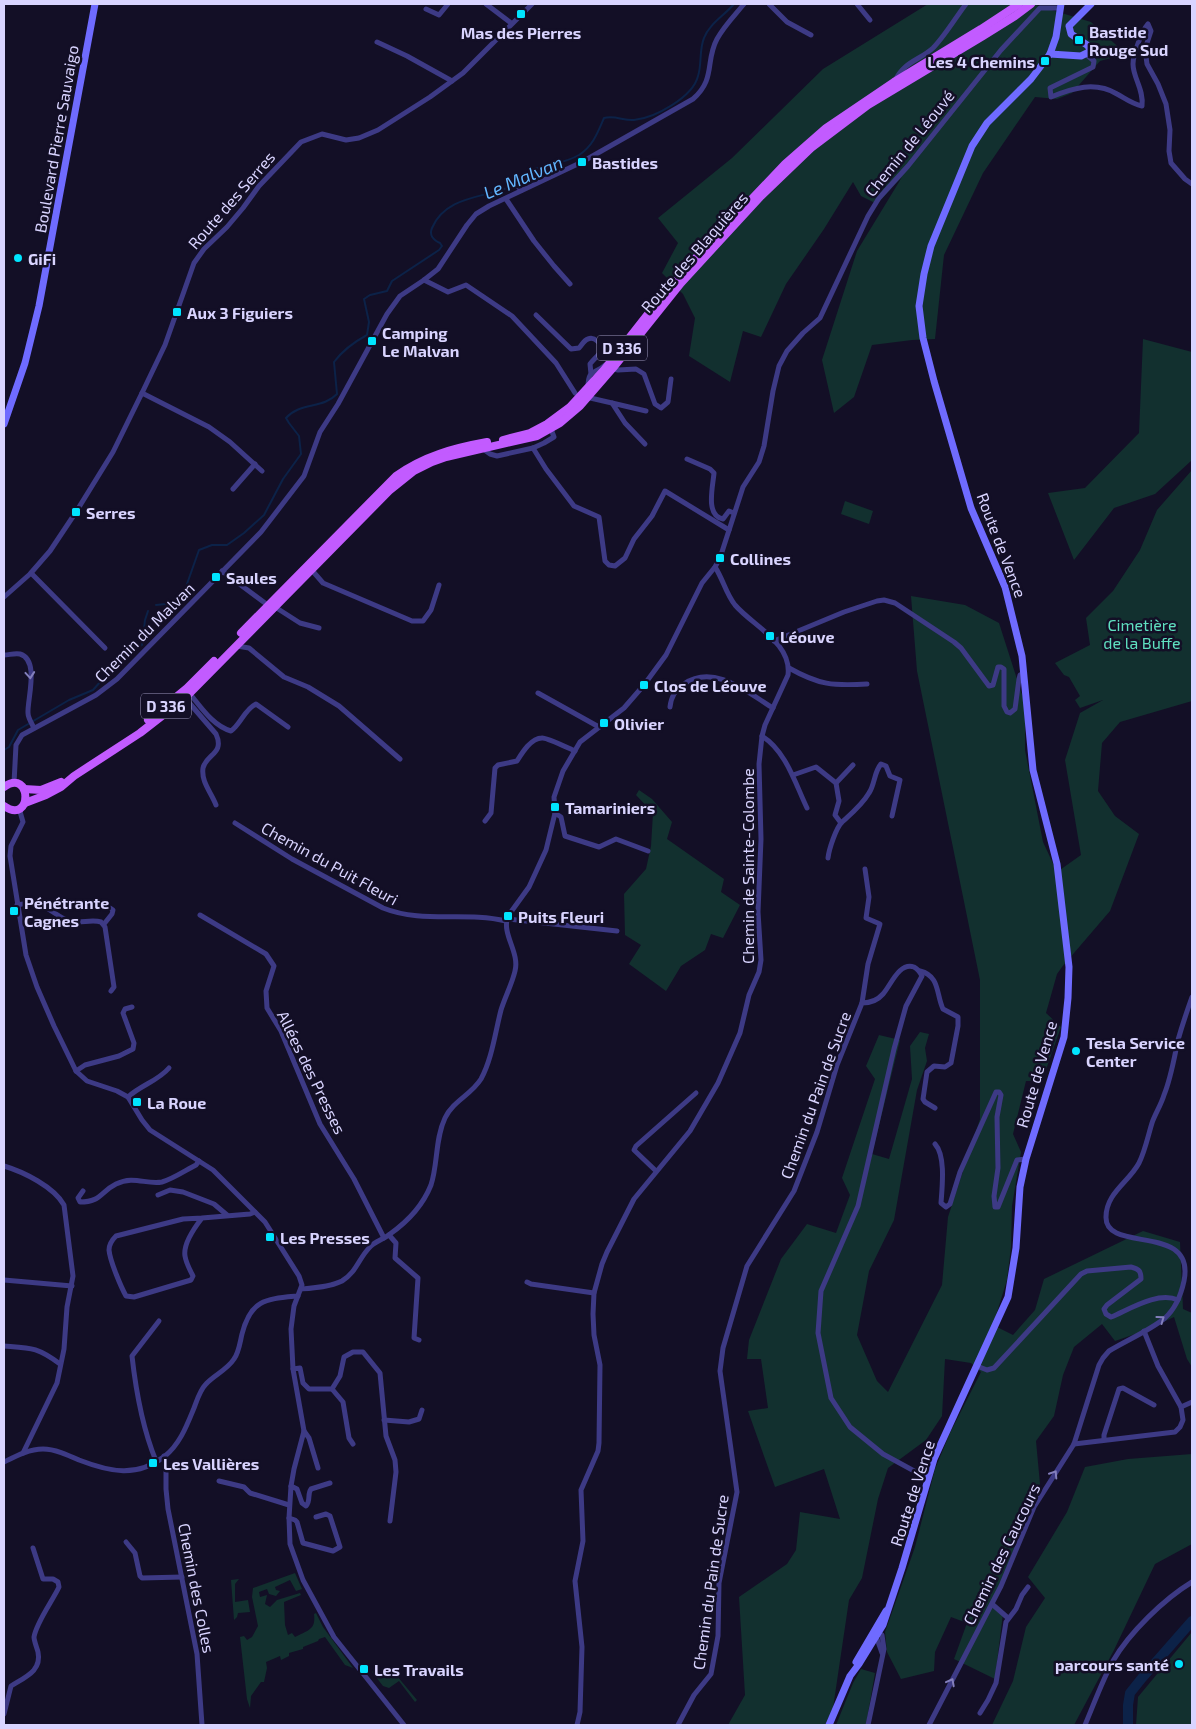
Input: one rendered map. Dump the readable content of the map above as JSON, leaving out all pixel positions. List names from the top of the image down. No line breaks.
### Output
{"streets":{"main road":["Boulevard Pierre Sauvaigo","Route des Blaquières","D 336","Route de Vence"],"street":["Chemin de Léouvé","Route des Serres","Chemin du Malvan","Chemin du Puit Fleuri","Chemin de Sainte-Colombe","Allées des Presses","Chemin du Pain de Sucre","Chemin des Caucours","Chemin des Colles"]},"crossings":[["Chemin de Léouvé","Route de Vence"],["Chemin de Léouvé","Chemin du Puit Fleuri"]],"water":["Le Malvan"],"parks":["Cimetière de la Buffe"],"places":{"transit":["Mas des Pierres","Bastide Rouge Sud","Les 4 Chemins","Bastides","Aux 3 Figuiers","Camping Le Malvan","Serres","Collines","Saules","Léouve","Clos de Léouve","Olivier","Tamariniers","Pénétrante Cagnes","Puits Fleuri","La Roue","Les Presses","Les Vallières","Les Travails"],"other":["GiFi","Tesla Service Center","parcours santé"]}}
